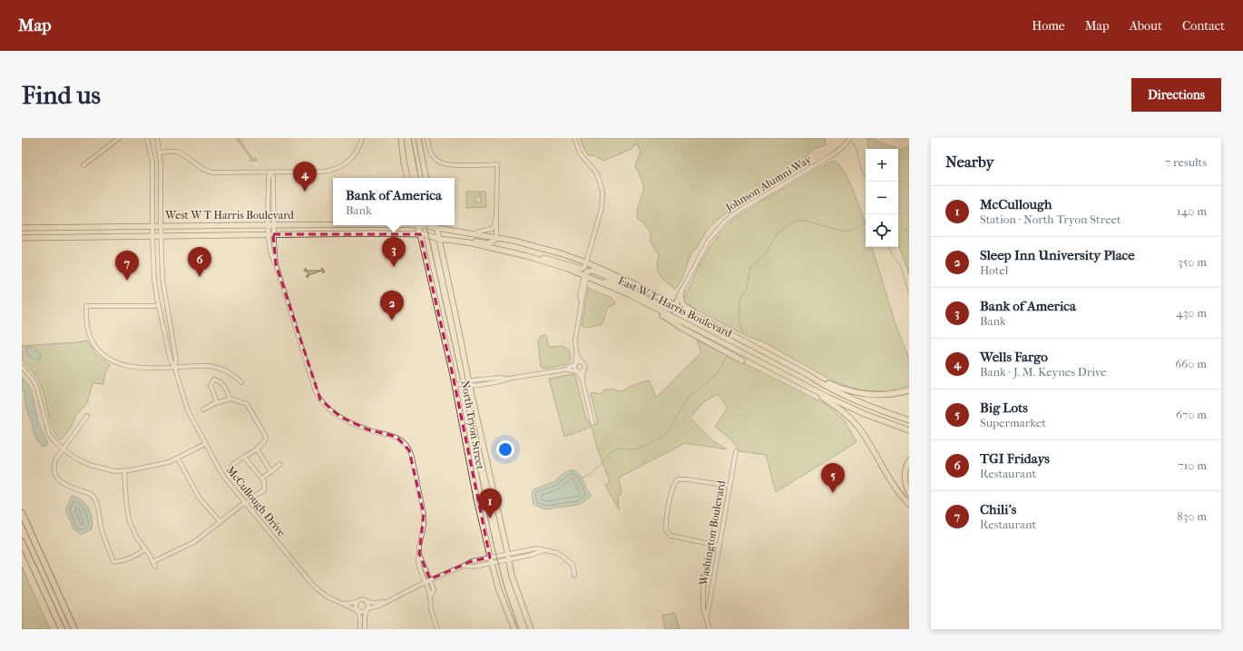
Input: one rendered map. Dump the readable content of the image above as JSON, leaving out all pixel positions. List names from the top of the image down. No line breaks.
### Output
{"streets":{"main road":["West W T Harris Boulevard","East W T Harris Boulevard","North Tryon Street"],"street":["Johnson Alumni Way","McCullough Drive","Washington Boulevard"]},"crossings":[["West W T Harris Boulevard","East W T Harris Boulevard"],["West W T Harris Boulevard","North Tryon Street"],["West W T Harris Boulevard","McCullough Drive"],["East W T Harris Boulevard","North Tryon Street"],["North Tryon Street","McCullough Drive"]],"page":{"header":"Map","nav":["Home","Map","About","Contact"],"buttons":"Directions","title":"Find us","heading":["Nearby","7 results"],"map_buttons":["+","−"],"pins":["4","3","6","7","2","5","1"],"popup":["Bank of America","Bank"],"list":[{"mark":"1","name":"McCullough","note":"Station · North Tryon Street","value":"140 m"},{"mark":"2","name":"Sleep Inn University Place","note":"Hotel","value":"350 m"},{"mark":"3","name":"Bank of America","note":"Bank","value":"430 m"},{"mark":"4","name":"Wells Fargo","note":"Bank · J. M. Keynes Drive","value":"660 m"},{"mark":"5","name":"Big Lots","note":"Supermarket","value":"670 m"},{"mark":"6","name":"TGI Fridays","note":"Restaurant","value":"710 m"},{"mark":"7","name":"Chili's","note":"Restaurant","value":"830 m"}]}}
